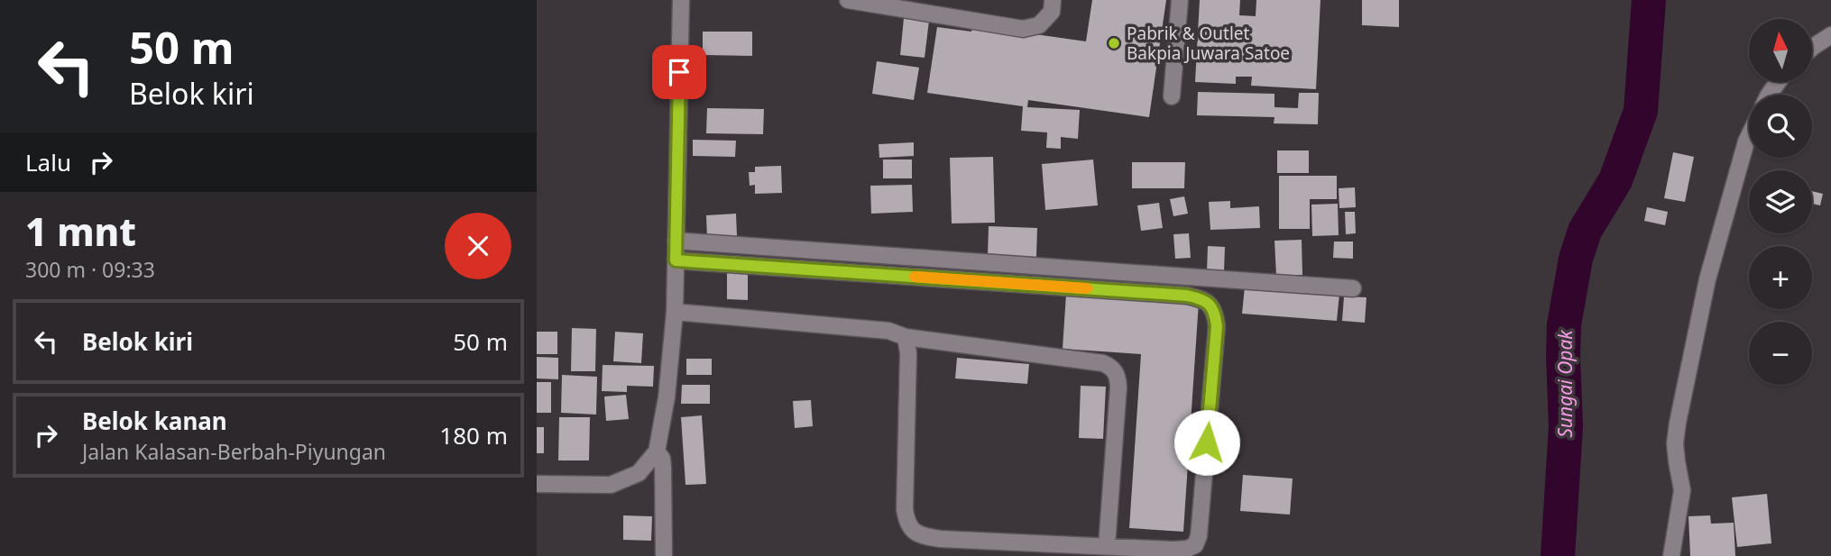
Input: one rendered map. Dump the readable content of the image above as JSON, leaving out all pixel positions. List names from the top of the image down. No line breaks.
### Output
{"water":["Sungai Opak"],"places":["Pabrik & Outlet Bakpia Juwara Satoe"],"north":"top","page":{"turn":["50 m","Belok kiri"],"map_buttons":["+","−"],"then":"Lalu","heading":["1 mnt","300 m · 09:33"],"list":[{"name":"Belok kiri","value":"50 m"},{"name":"Belok kanan","note":"Jalan Kalasan-Berbah-Piyungan","value":"180 m"}]}}
